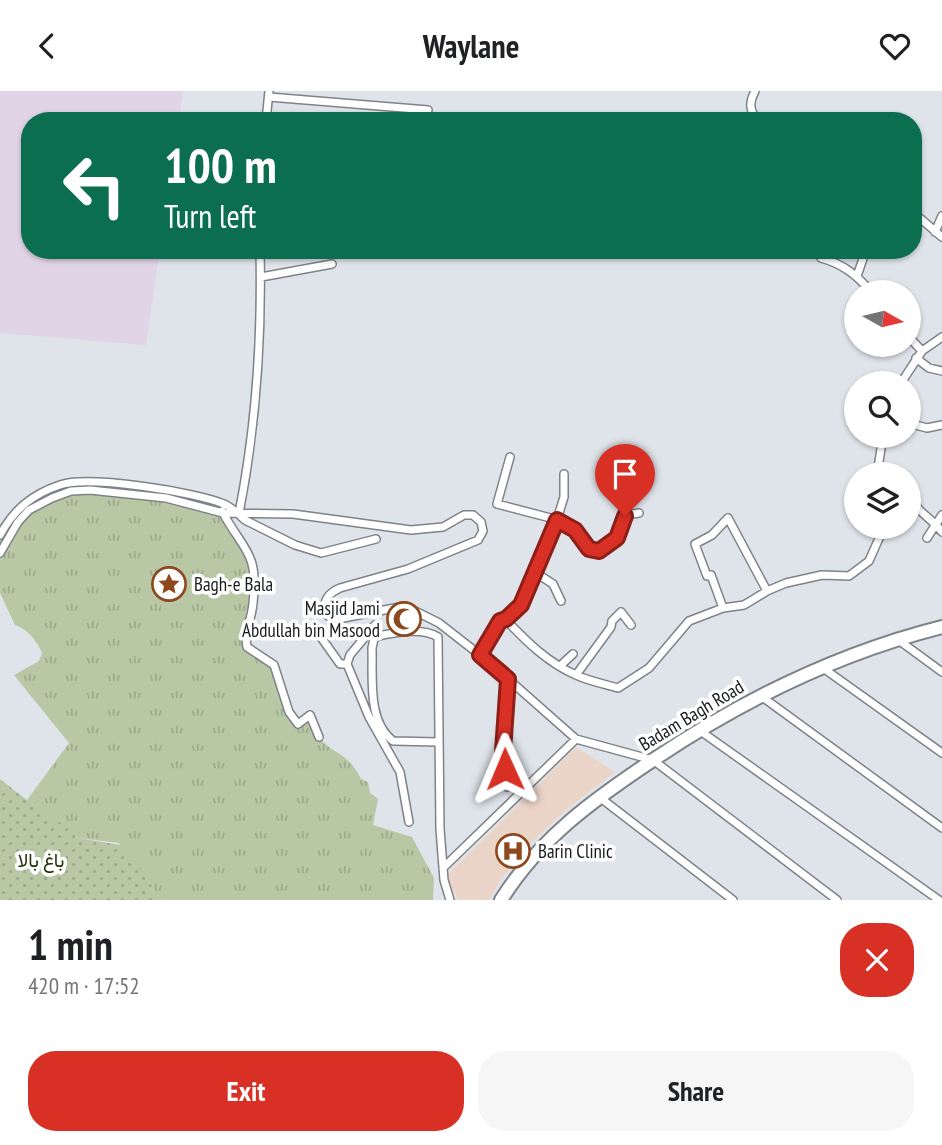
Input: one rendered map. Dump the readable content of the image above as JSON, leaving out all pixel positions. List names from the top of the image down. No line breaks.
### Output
{"streets":{"main road":["Badam Bagh Road"]},"parks":["باغ بالا"],"places":{"place":["Bagh-e Bala"],"mosque":["Masjid Jami Abdullah bin Masood"],"hospital":["Barin Clinic"]},"north":"right","page":{"header":"Waylane","turn":["100 m","Turn left"],"heading":["1 min","420 m · 17:52"],"buttons":["Exit","Share"]}}
